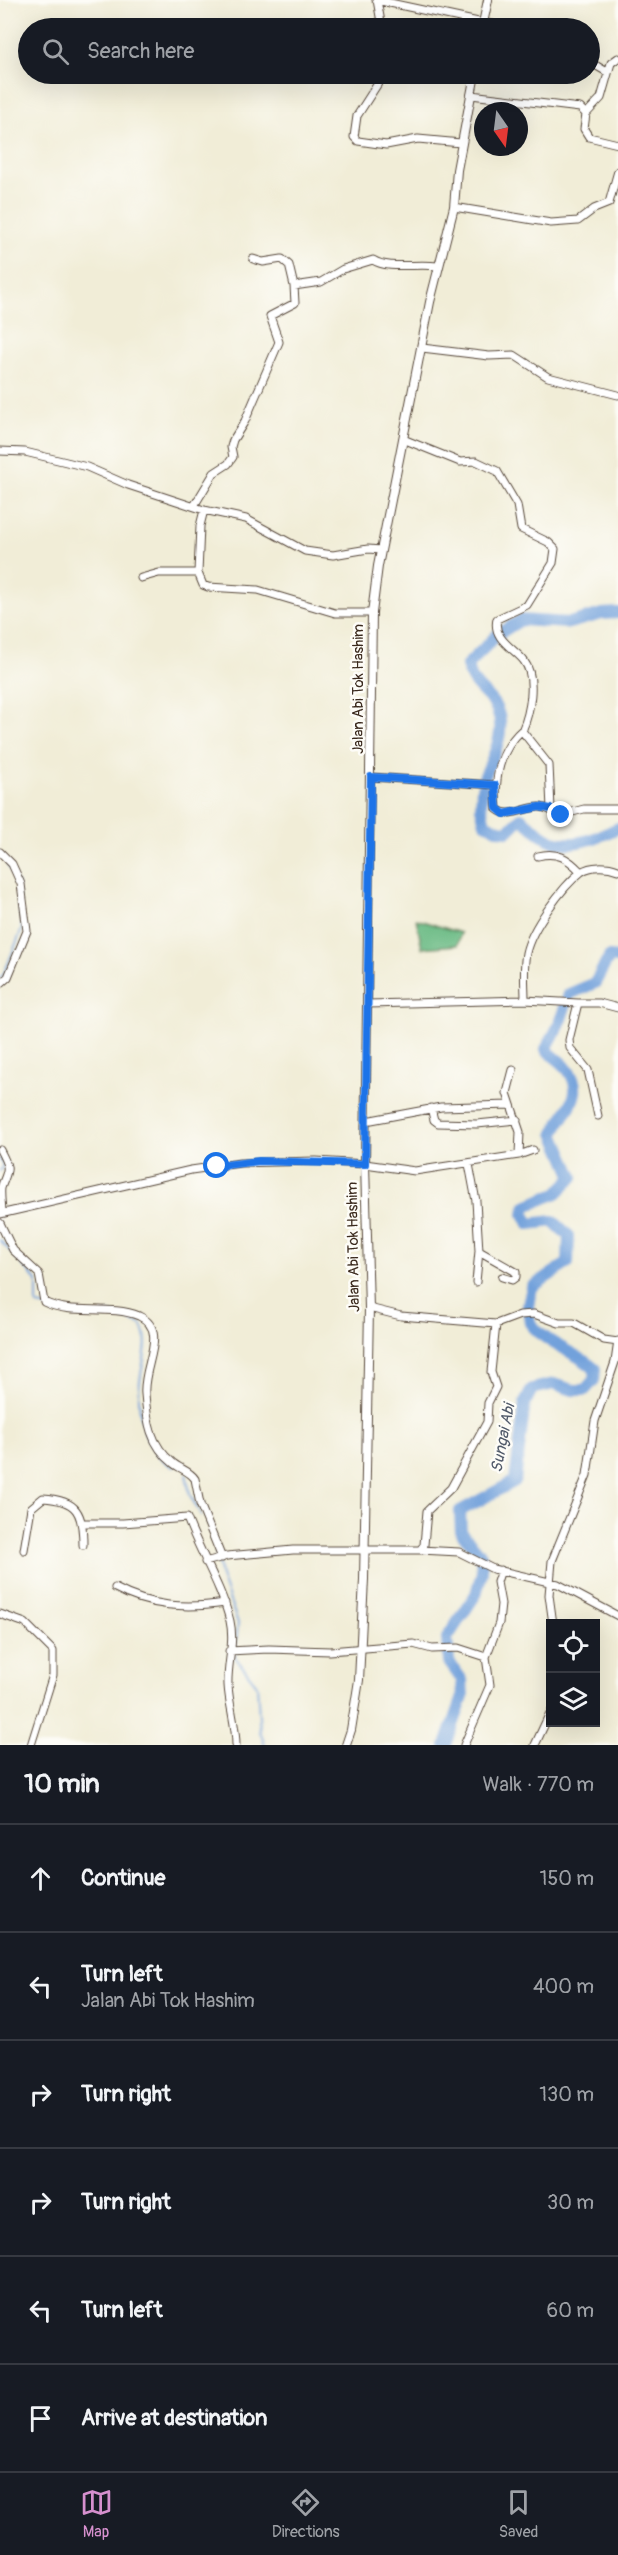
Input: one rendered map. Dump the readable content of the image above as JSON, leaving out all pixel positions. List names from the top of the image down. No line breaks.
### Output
{"streets":{"main road":["Jalan Abi Tok Hashim"]},"water":["Sungai Abi"],"north":"bottom","page":{"search":"Search here","heading":["10 min","Walk · 770 m"],"list":[["Continue","150 m"],["Turn left","Jalan Abi Tok Hashim","400 m"],["Turn right","130 m"],["Turn right","30 m"],["Turn left","60 m"],"Arrive at destination"],"nav":["Map","Directions","Saved"]}}
